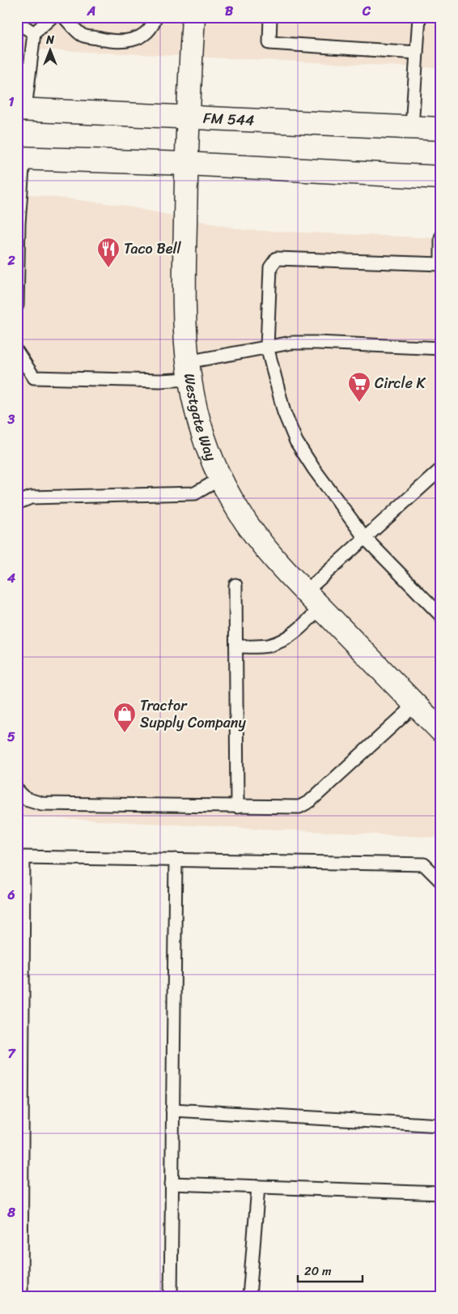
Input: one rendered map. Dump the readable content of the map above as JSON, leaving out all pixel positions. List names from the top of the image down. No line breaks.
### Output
{"streets":{"main road":["FM 544","Westgate Way"]},"crossings":[["FM 544","Westgate Way"]],"places":{"restaurant":["Taco Bell"],"supermarket":["Circle K"],"shop":["Tractor Supply Company"]},"scale_bar":"20 m","north":"top","grid":{"columns":["A","B","C"],"rows":["1","2","3","4","5","6","7","8"]}}
